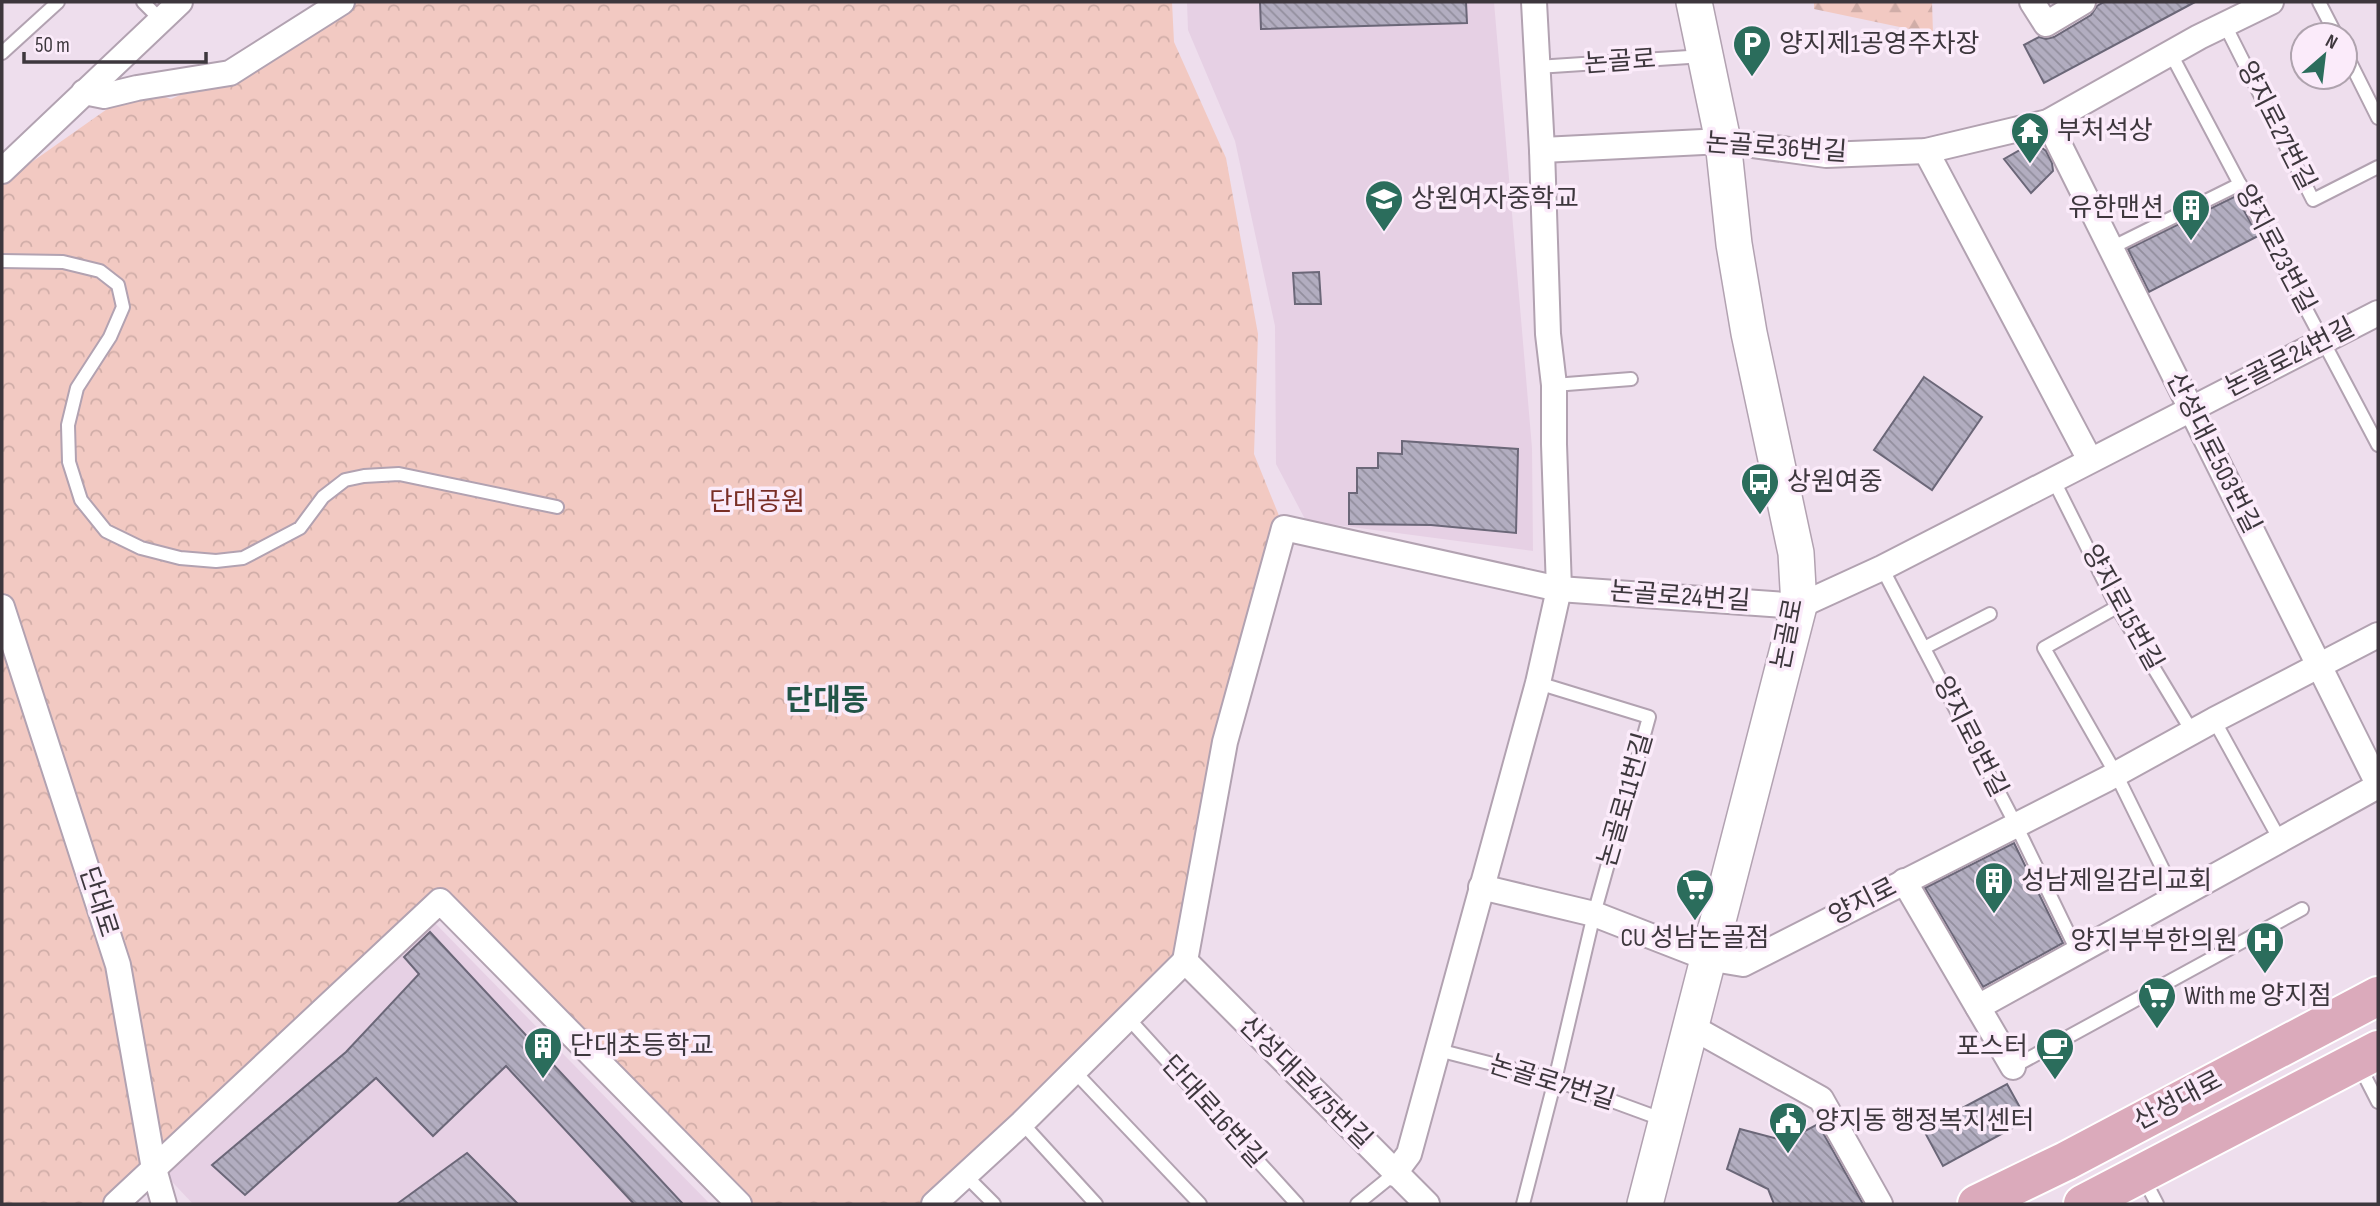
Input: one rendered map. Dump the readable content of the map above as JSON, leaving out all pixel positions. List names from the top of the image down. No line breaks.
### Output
{"streets":{"main road":["산성대로"],"street":["논골로","논골로36번길","논골로24번길","산성대로503번길","단대로","양지로","산성대로475번길"],"lane":["양지로27번길","양지로23번길","양지로15번길","양지로9번길","논골로11번길","논골로7번길","단대로16번길"]},"crossings":[["논골로","논골로36번길"],["논골로","논골로24번길"],["논골로","양지로"],["논골로","논골로7번길"],["양지로27번길","논골로36번길"],["논골로36번길","양지로23번길"],["논골로36번길","산성대로503번길"],["양지로23번길","논골로24번길"],["논골로24번길","산성대로503번길"],["논골로24번길","양지로15번길"],["논골로24번길","양지로9번길"],["논골로24번길","산성대로475번길"],["산성대로503번길","양지로"],["양지로15번길","양지로"],["양지로9번길","양지로"],["논골로11번길","논골로7번길"]],"districts":["단대동"],"parks":["단대공원"],"places":{"parking":["양지제1공영주차장"],"temple":["부처석상"],"school or university":["상원여자중학교"],"building":["유한맨션","성남제일감리교회","단대초등학교"],"bus stop":["상원여중"],"supermarket":["CU 성남논골점","With me 양지점"],"hospital":["양지부부한의원"],"cafe":["포스터"],"public building":["양지동 행정복지센터"]},"scale_bar":"50 m","north":"top right"}
